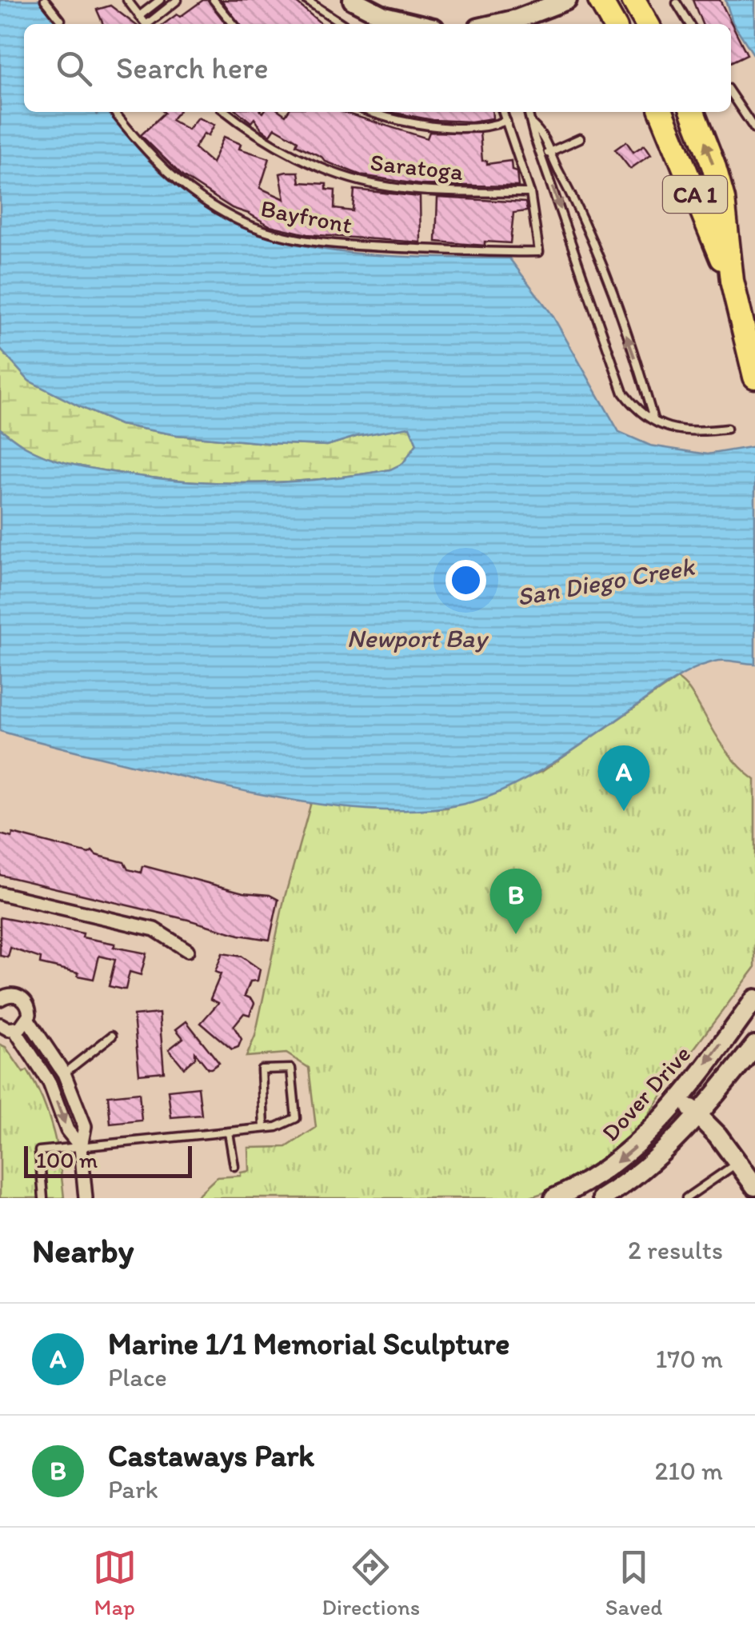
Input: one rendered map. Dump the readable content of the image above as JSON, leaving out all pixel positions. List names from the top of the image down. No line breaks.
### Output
{"streets":{"highway":["CA 1"],"street":["Dover Drive"],"lane":["Saratoga","Bayfront"]},"crossings":[["Saratoga","Bayfront"]],"water":["San Diego Creek","Newport Bay"],"scale_bar":"100 m","page":{"search":"Search here","pins":["A","B"],"scale":"100 m","heading":["Nearby","2 results"],"list":[{"mark":"A","name":"Marine 1/1 Memorial Sculpture","note":"Place","value":"170 m"},{"mark":"B","name":"Castaways Park","note":"Park","value":"210 m"}],"nav":["Map","Directions","Saved"]}}
